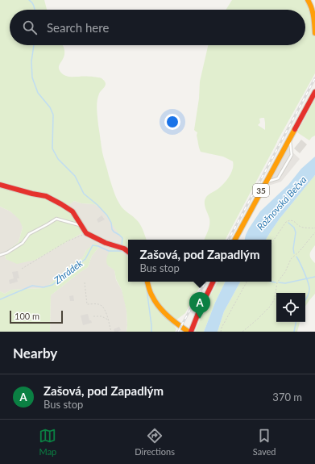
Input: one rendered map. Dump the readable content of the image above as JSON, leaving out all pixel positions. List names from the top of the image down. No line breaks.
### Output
{"streets":{"street":["35"]},"water":["Rožnovská Bečva","Zhrádek"],"scale_bar":"100 m","page":{"search":"Search here","popup":["Zašová, pod Zapadlým","Bus stop"],"pins":"A","scale":"100 m","heading":"Nearby","list":[{"mark":"A","name":"Zašová, pod Zapadlým","note":"Bus stop","value":"370 m"}],"nav":["Map","Directions","Saved"]}}
